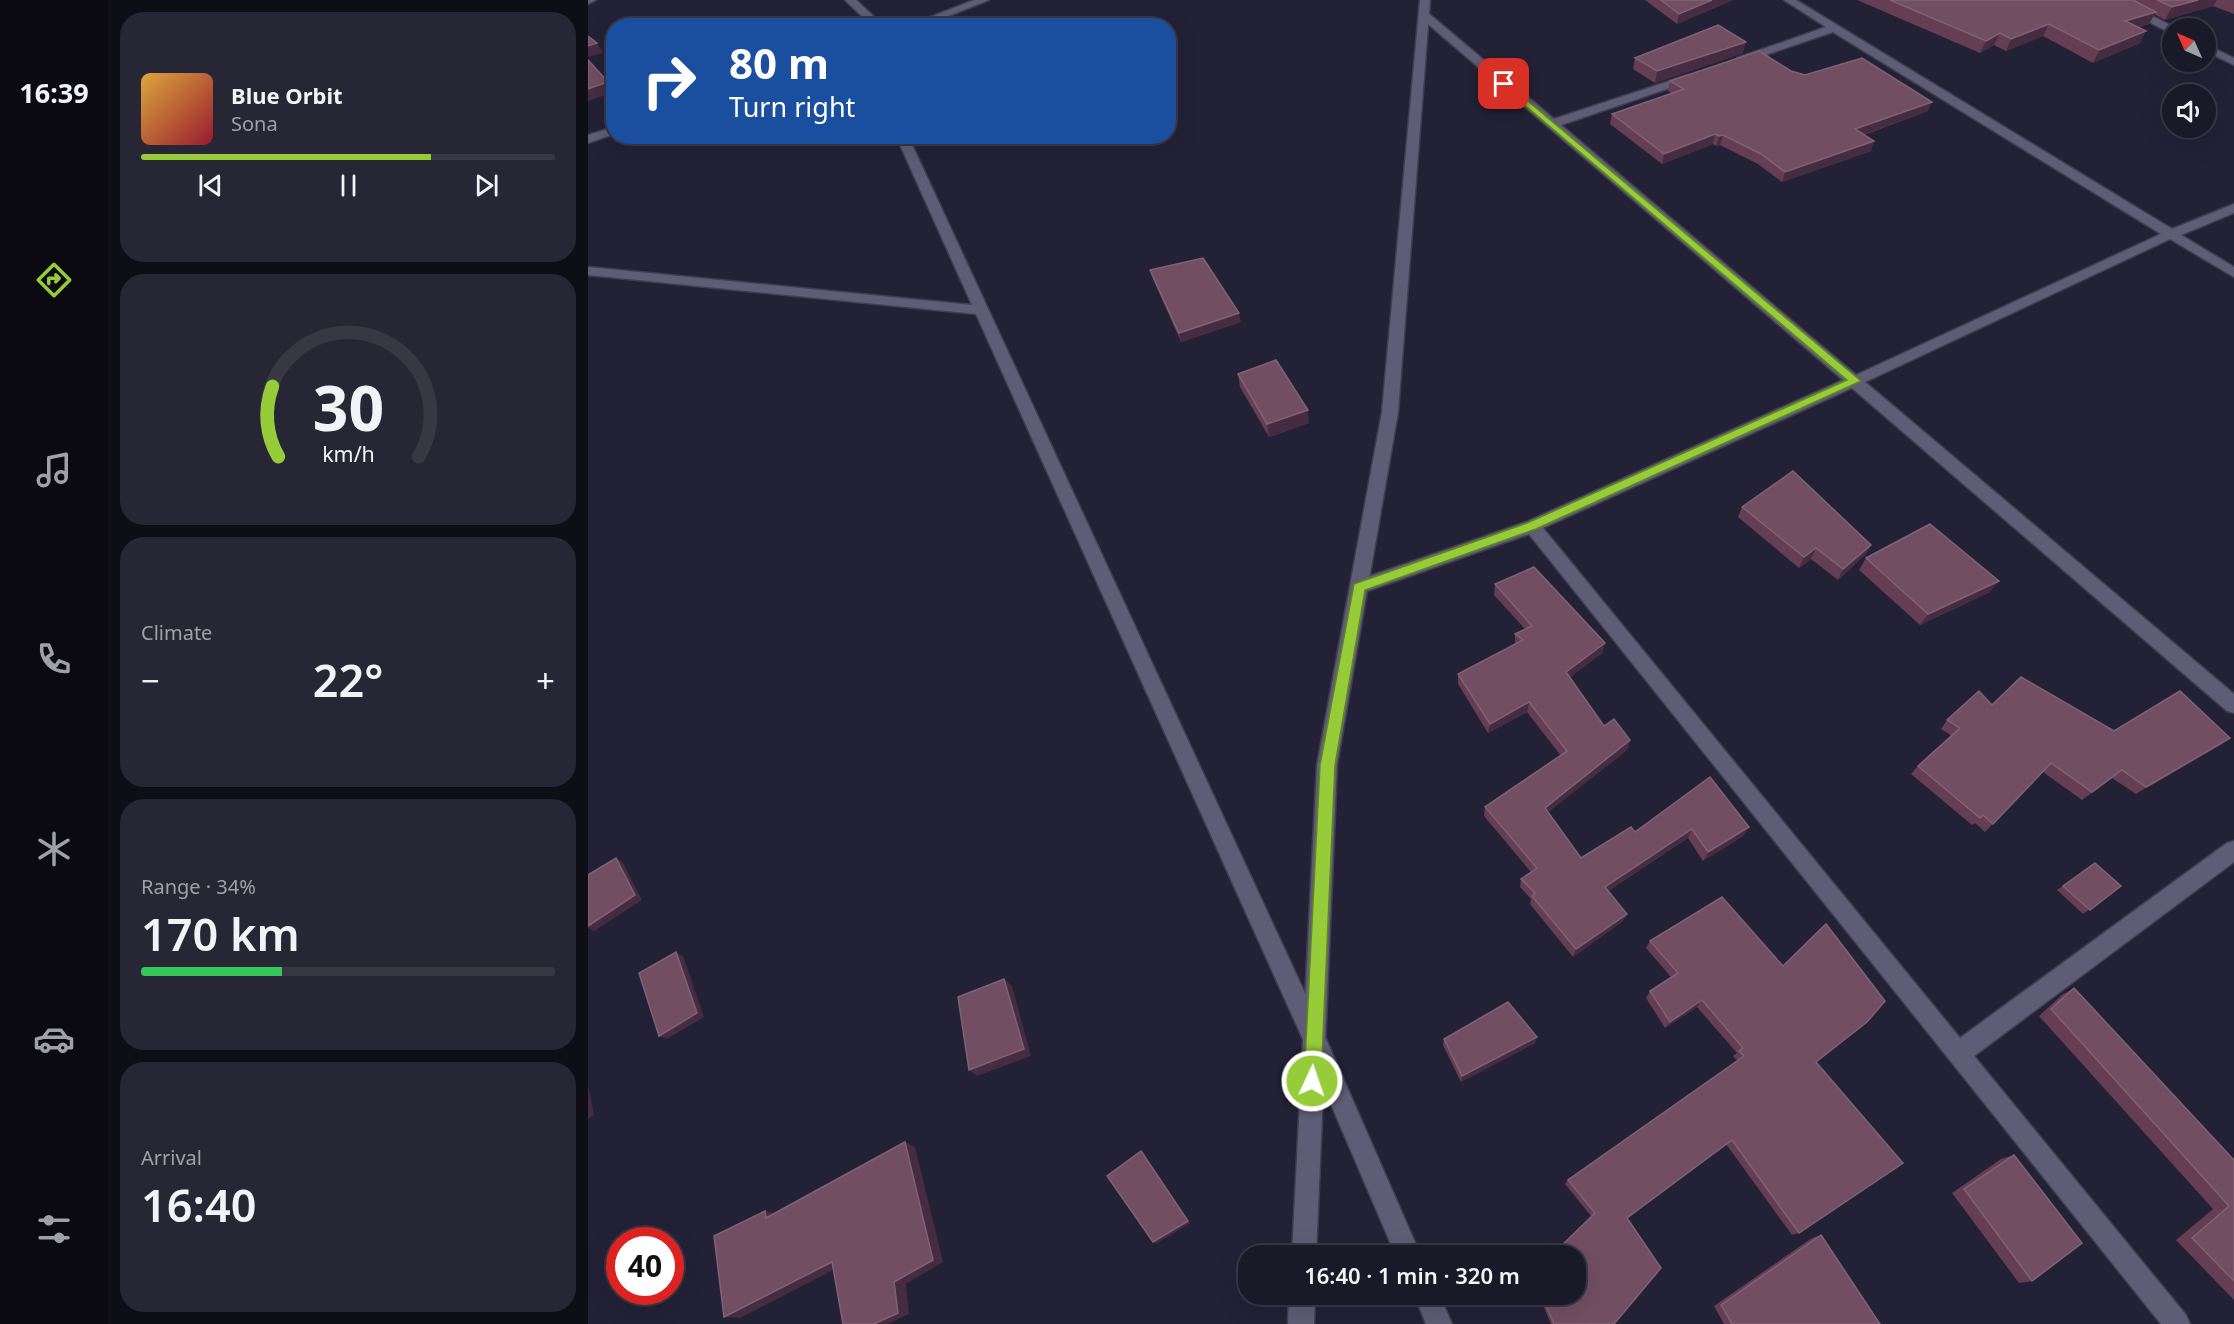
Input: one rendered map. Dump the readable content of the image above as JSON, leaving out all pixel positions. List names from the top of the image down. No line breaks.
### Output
{"north":"top left","page":{"tabs":"16:39","turn":["80 m","Turn right"],"song":["Blue Orbit","Sona"],"tile":["Climate",["Range · 34%","170 km"],["Arrival","16:40"]],"heat":["−","22°","+"],"limit":"40","trip":"16:40 · 1 min · 320 m","gauge":["30","km/h"]}}
